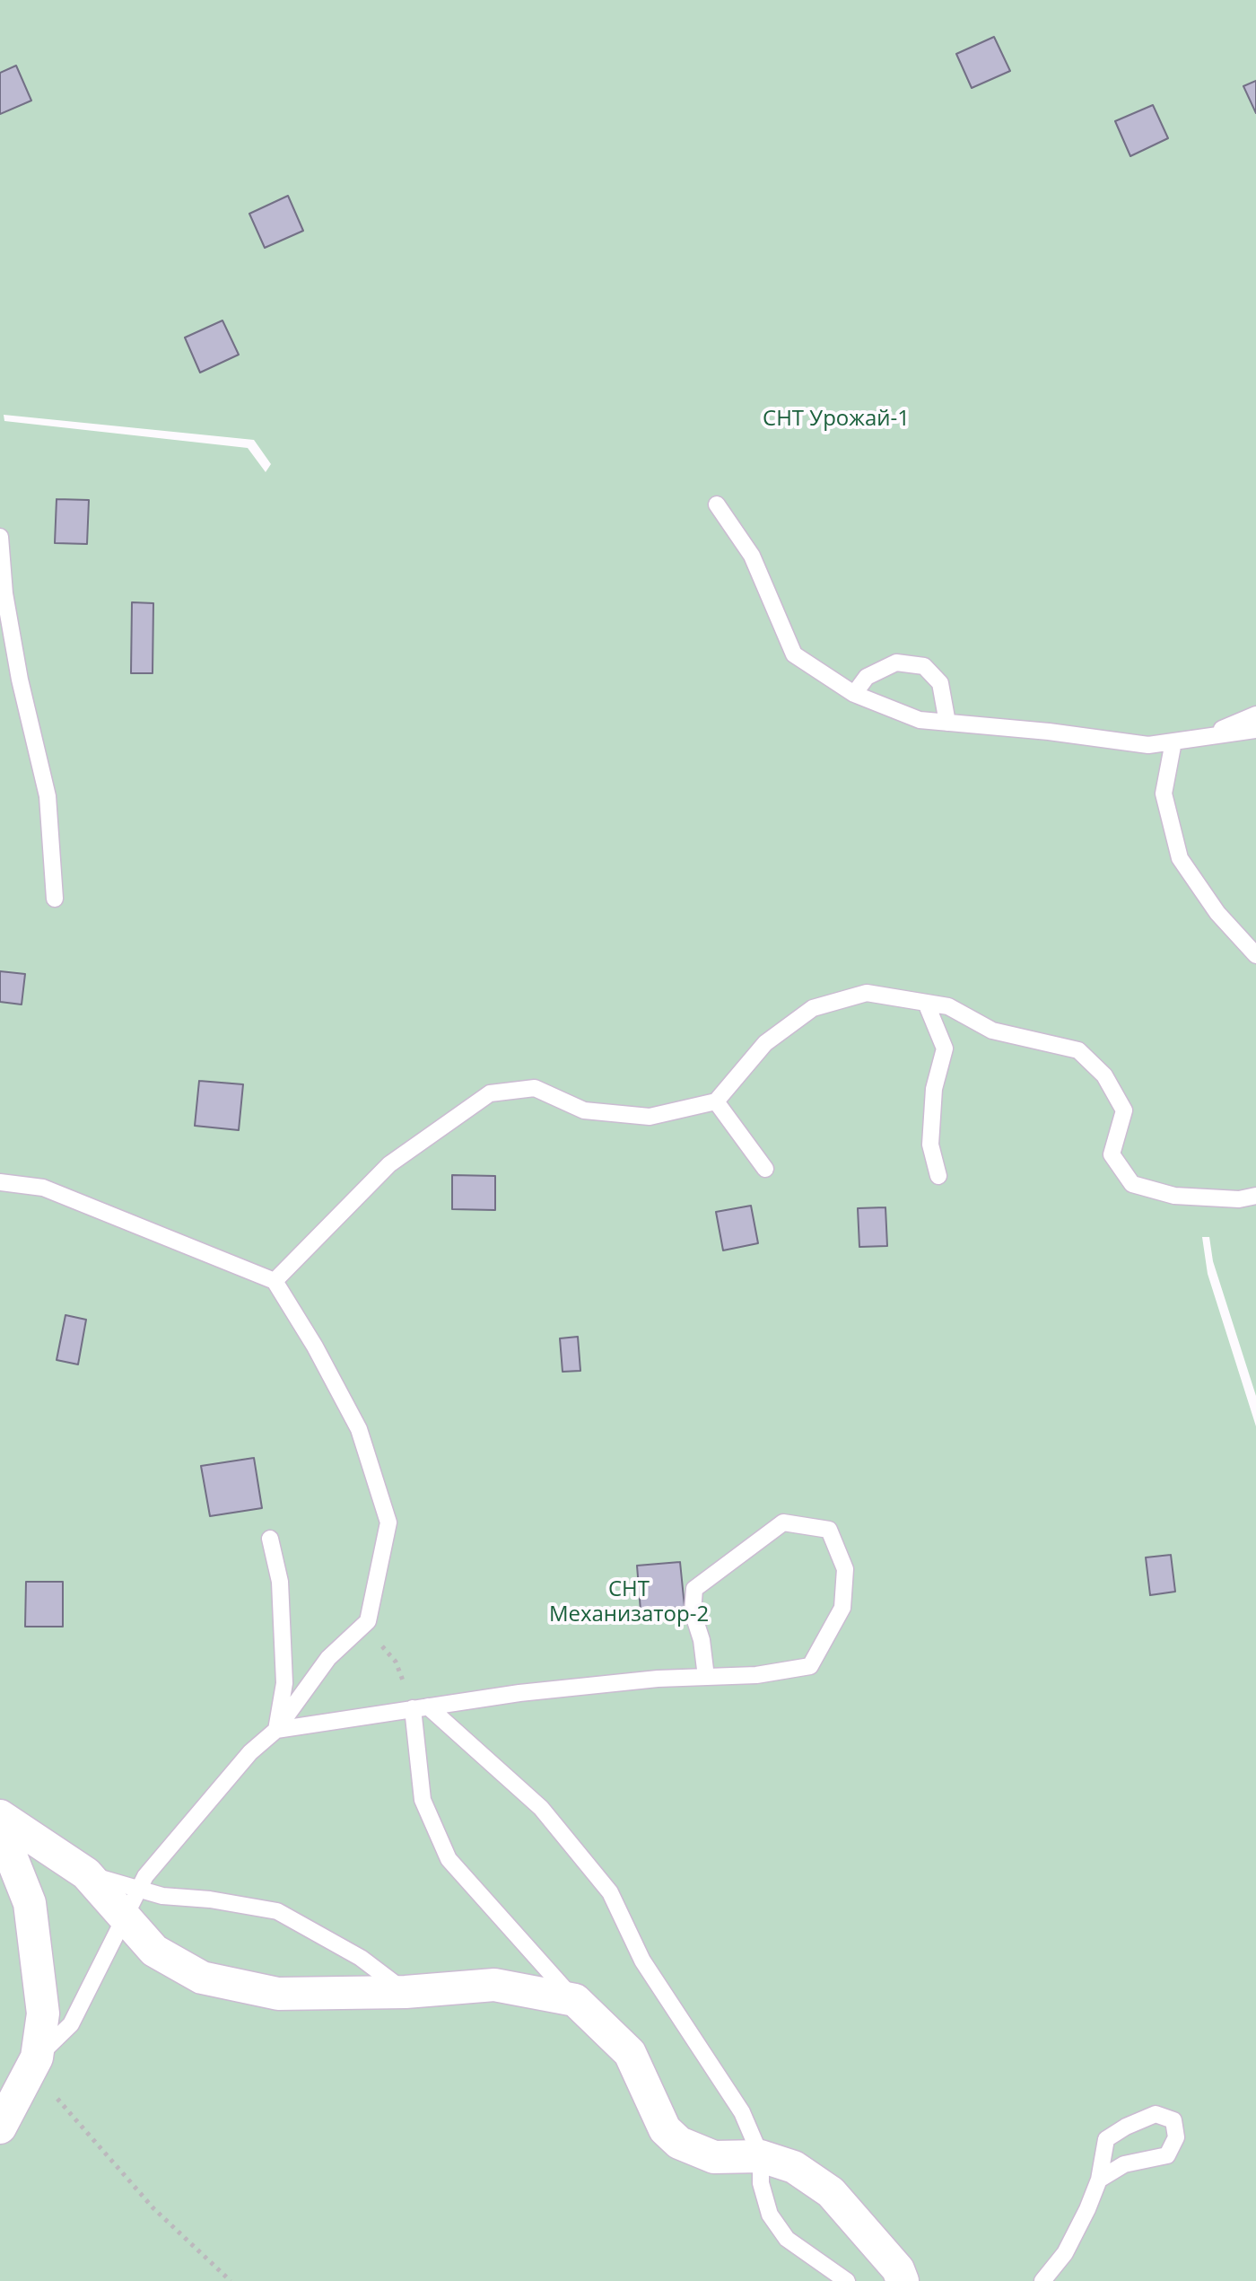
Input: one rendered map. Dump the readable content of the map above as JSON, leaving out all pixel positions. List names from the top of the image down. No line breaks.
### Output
{"parks":["СНТ Урожай-1","СНТ Механизатор-2"]}
